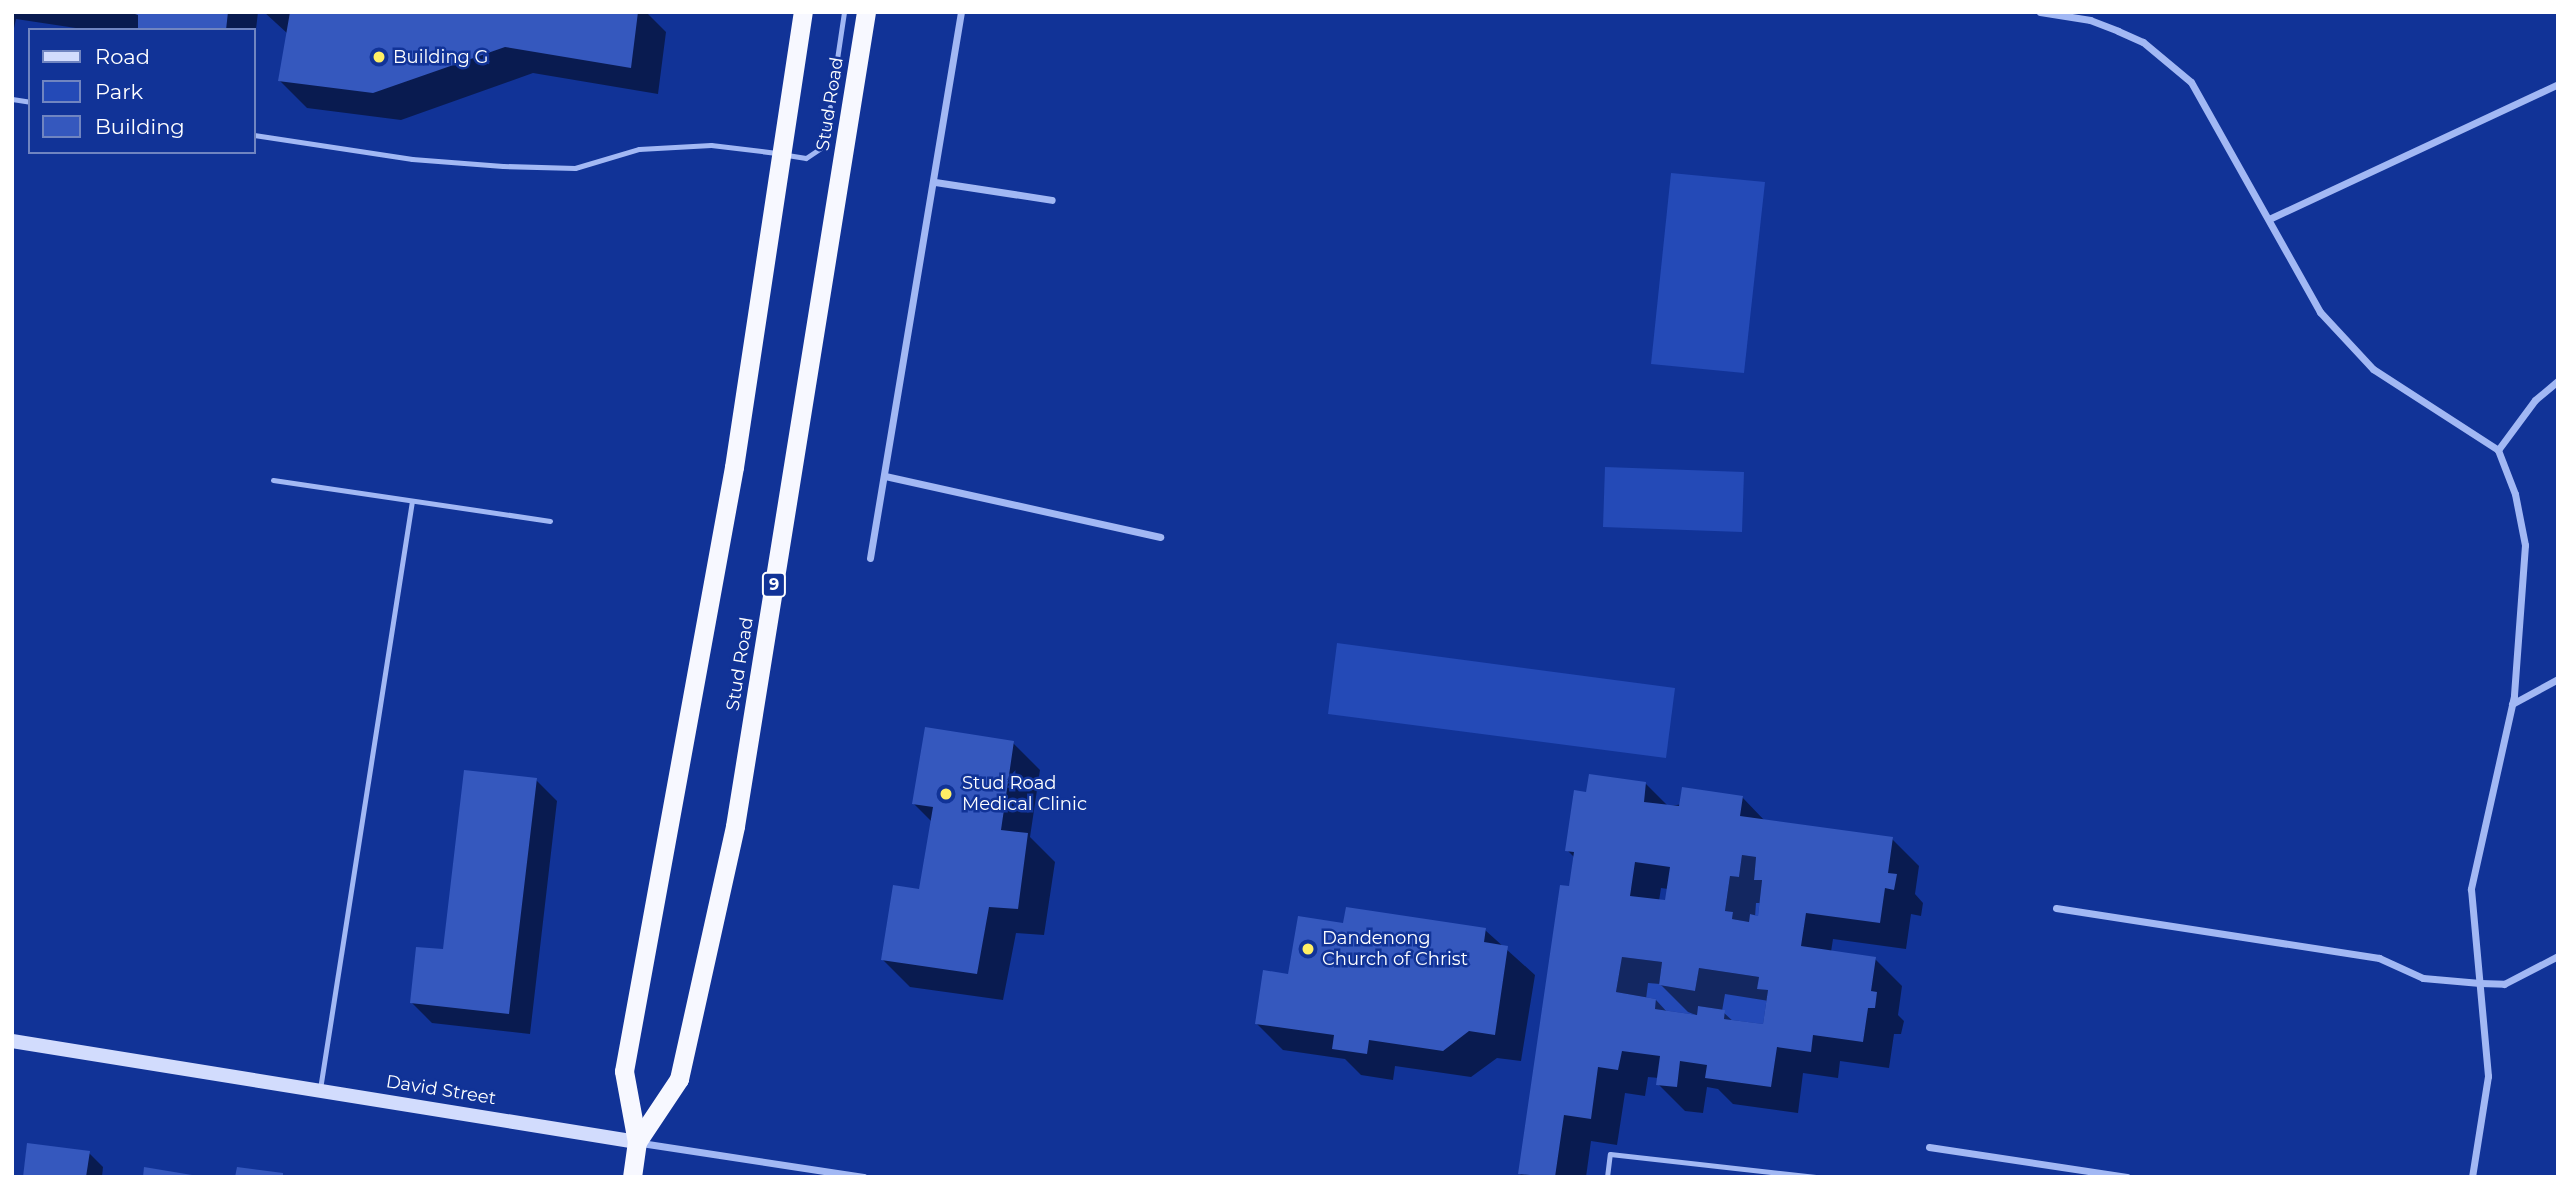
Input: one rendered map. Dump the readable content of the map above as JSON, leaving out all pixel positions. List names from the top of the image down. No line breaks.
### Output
{"streets":{"highway":["Stud Road","9"],"main road":["David Street"]},"crossings":[["Stud Road","David Street"]],"places":["Building G","Stud Road Medical Clinic","Dandenong Church of Christ"],"legend":["Road","Park","Building"]}
